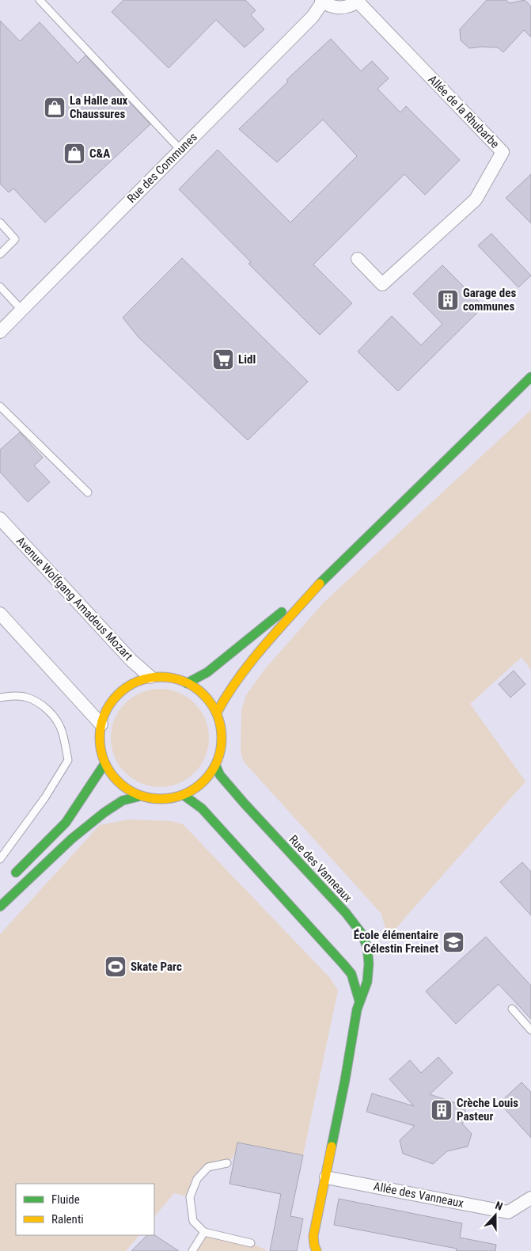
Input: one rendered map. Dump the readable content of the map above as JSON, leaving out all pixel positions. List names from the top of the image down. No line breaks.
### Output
{"streets":{"main road":["Rue des Vanneaux"],"street":["Allée de la Rhubarbe","Rue des Communes","Avenue Wolfgang Amadeus Mozart","Allée des Vanneaux"]},"crossings":[["Avenue Wolfgang Amadeus Mozart","Rue des Vanneaux"],["Rue des Vanneaux","Allée des Vanneaux"]],"places":{"shop":["La Halle aux Chaussures","C&A"],"building":["Garage des communes","Crèche Louis Pasteur"],"supermarket":["Lidl"],"school or university":["École élémentaire Célestin Freinet"],"sports":["Skate Parc"]},"legend":["Fluide","Ralenti"],"north":"top"}
